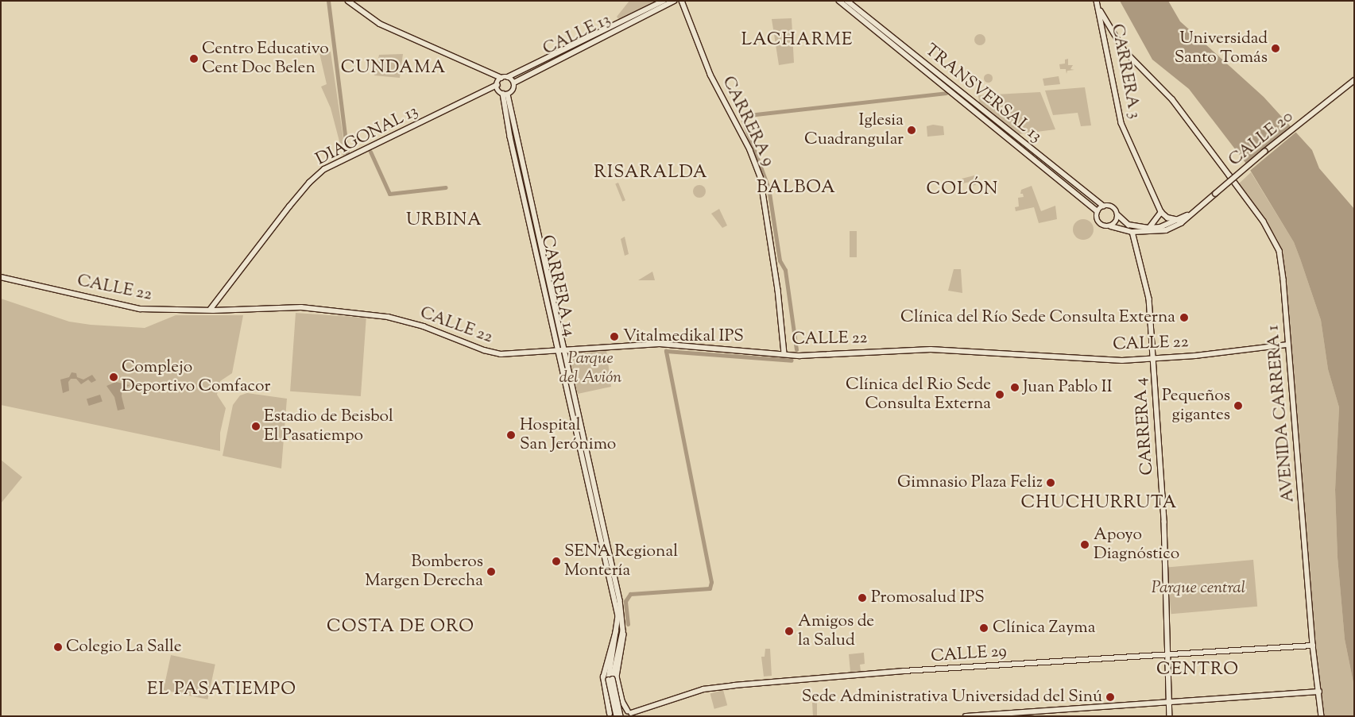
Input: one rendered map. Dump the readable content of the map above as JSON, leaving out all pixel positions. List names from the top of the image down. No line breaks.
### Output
{"streets":{"street":["CALLE 13","CARRERA 3","TRANSVERSAL 13","CARRERA 9","DIAGONAL 13","CALLE 20","CARRERA 14","CALLE 22","AVENIDA CARRERA 1","CARRERA 4","CALLE 29"]},"crossings":[["CALLE 13","DIAGONAL 13"],["CARRERA 3","AVENIDA CARRERA 1"],["CARRERA 9","CALLE 22"],["DIAGONAL 13","CALLE 22"],["CARRERA 14","CALLE 22"],["CALLE 22","AVENIDA CARRERA 1"],["CALLE 22","CARRERA 4"],["AVENIDA CARRERA 1","CALLE 29"],["CARRERA 4","CALLE 29"]],"districts":["LACHARME","CUNDAMA","RISARALDA","BALBOA","COLÓN","URBINA","CHUCHURRUTA","COSTA DE ORO","CENTRO","EL PASATIEMPO"],"parks":["Parque del Avión","Parque central"],"places":["Universidad Santo Tomás","Centro Educativo Cent Doc Belen","Iglesia Cuadrangular","Clínica del Río Sede Consulta Externa","Vitalmedikal IPS","Complejo Deportivo Comfacor","Juan Pablo II","Clínica del Rio Sede Consulta Externa","Pequeños gigantes","Estadio de Beisbol El Pasatiempo","Hospital San Jerónimo","Gimnasio Plaza Feliz","Apoyo Diagnóstico","SENA Regional Montería","Bomberos Margen Derecha","Promosalud IPS","Clínica Zayma","Amigos de la Salud","Colegio La Salle","Sede Administrativa Universidad del Sinú"]}
